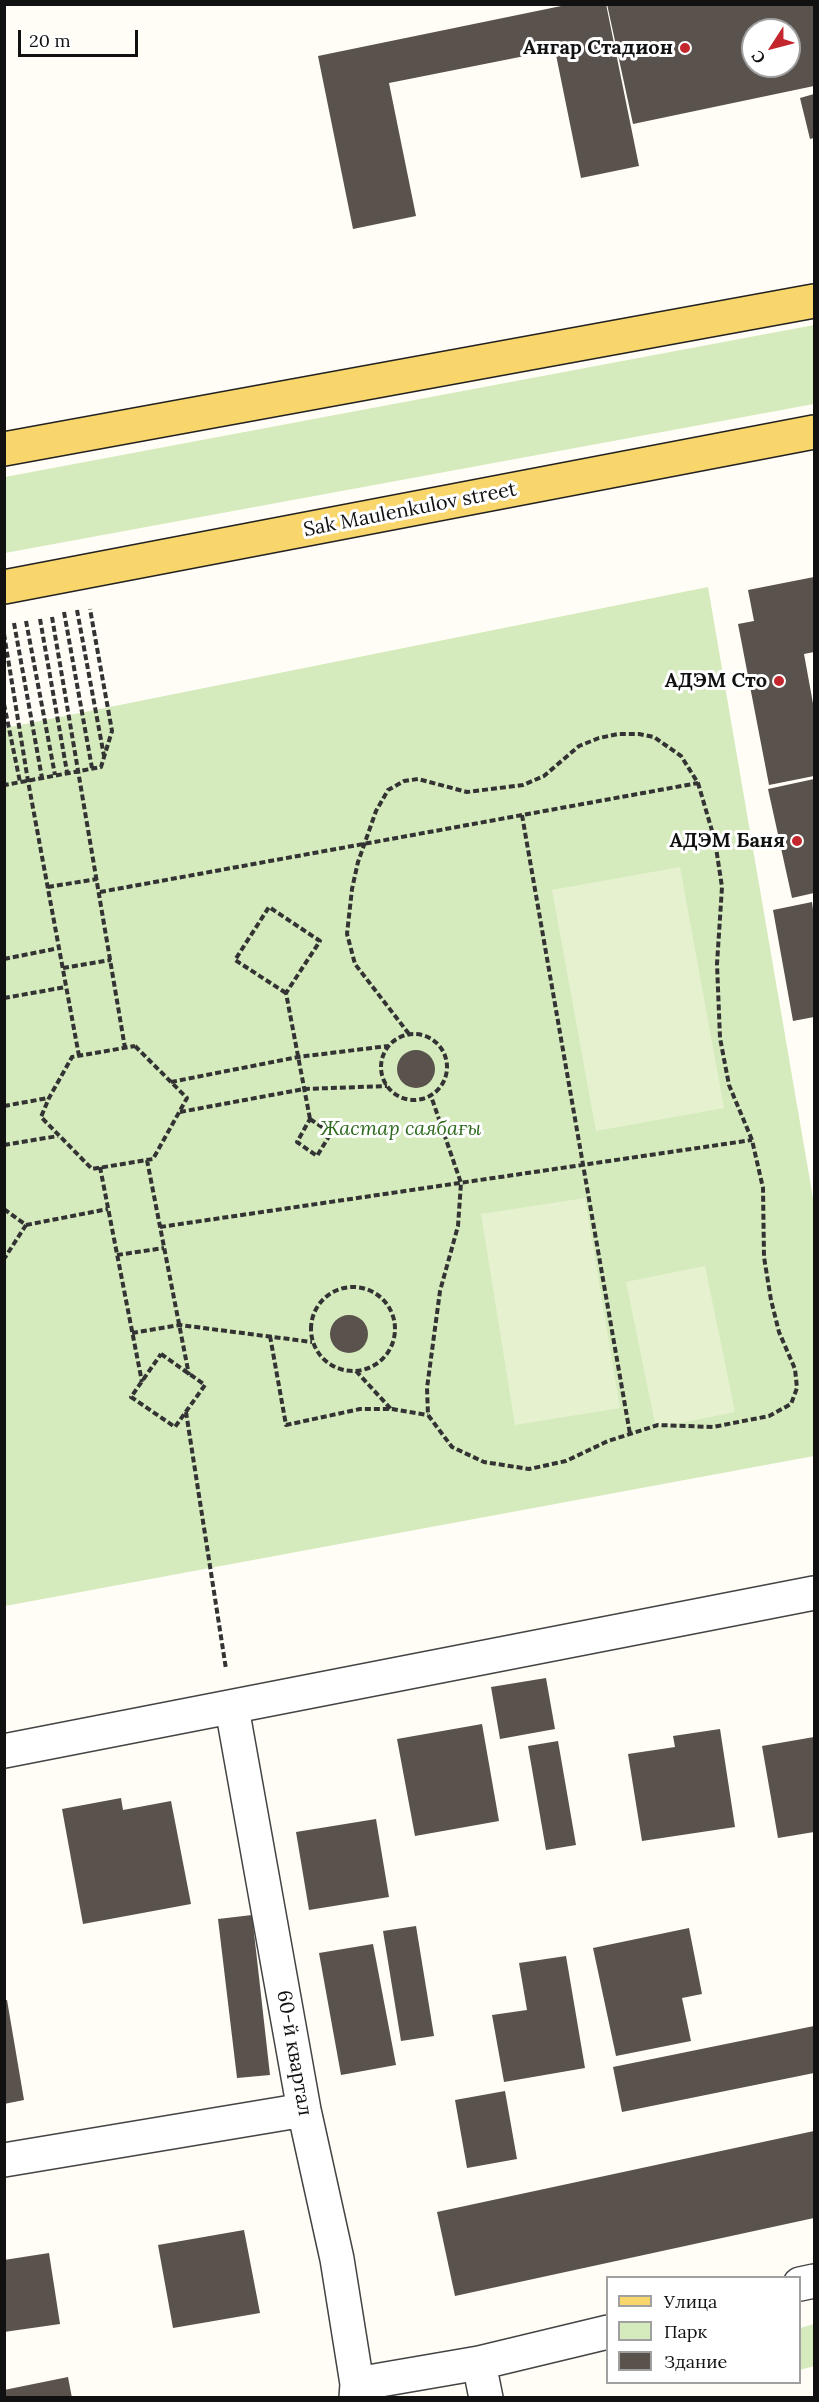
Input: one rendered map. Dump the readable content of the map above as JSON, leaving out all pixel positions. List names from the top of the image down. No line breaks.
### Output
{"streets":{"main road":["Sak Maulenkulov street"],"street":["60-й квартал"]},"parks":["Жастар саябағы"],"places":["Ангар Стадион","АДЭМ Сто","АДЭМ Баня"],"legend":["Улица","Парк","Здание"],"scale_bar":"20 m","north":"bottom left"}
